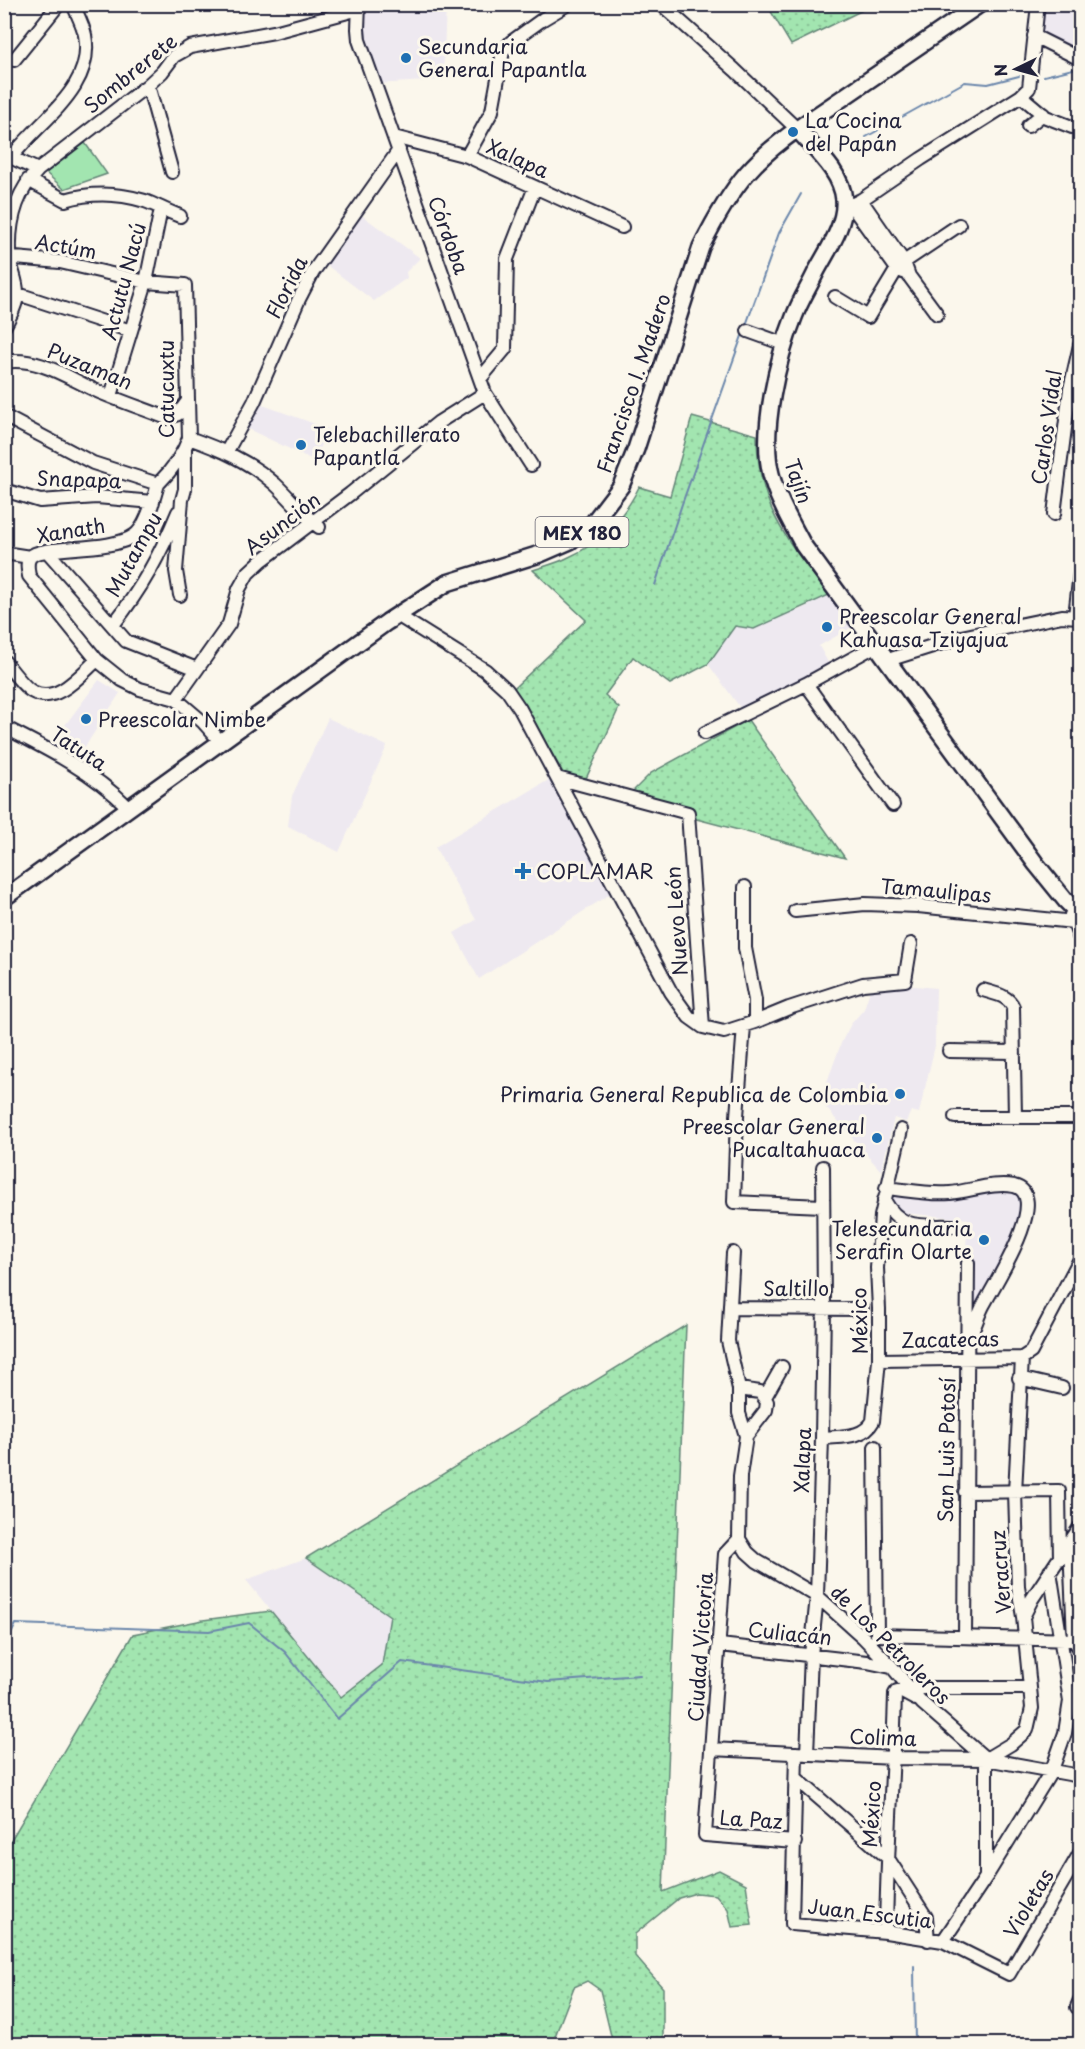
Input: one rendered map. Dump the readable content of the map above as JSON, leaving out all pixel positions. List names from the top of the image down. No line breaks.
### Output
{"streets":{"main road":["Francisco I. Madero","Tajín","MEX 180"],"street":["Sombrerete","Xalapa","Córdoba","Actúm","Actutu Nacú","Florida","Puzaman","Catucuxtu","Carlos Vidal","Snapapa","Asunción","Xanath","Mutampu","Tatuta","Tamaulipas","Nuevo León","Saltillo","México","Zacatecas","San Luis Potosí","Veracruz","Culiacán","de Los Petroleros","Ciudad Victoria","Colima","La Paz","Violetas","Juan Escutia"]},"crossings":[["Sombrerete","Córdoba"],["Sombrerete","Actúm"],["Xalapa","Córdoba"],["Xalapa","Saltillo"],["Xalapa","México"],["Xalapa","Culiacán"],["Xalapa","de Los Petroleros"],["Xalapa","Colima"],["Xalapa","La Paz"],["Xalapa","Juan Escutia"],["Córdoba","Florida"],["Córdoba","Asunción"],["Actúm","Actutu Nacú"],["Actúm","Catucuxtu"],["Actutu Nacú","Puzaman"],["Puzaman","Catucuxtu"],["Francisco I. Madero","Xanath"],["Francisco I. Madero","Tatuta"],["Catucuxtu","Xanath"],["Catucuxtu","Mutampu"],["Snapapa","Xanath"],["Tajín","Tamaulipas"],["Asunción","Xanath"],["Saltillo","Ciudad Victoria"],["México","Zacatecas"],["México","de Los Petroleros"],["México","Colima"],["México","Juan Escutia"],["Zacatecas","San Luis Potosí"],["Zacatecas","Veracruz"],["Veracruz","de Los Petroleros"],["Veracruz","Colima"],["Culiacán","de Los Petroleros"],["Culiacán","Ciudad Victoria"],["de Los Petroleros","Ciudad Victoria"],["de Los Petroleros","Colima"],["Ciudad Victoria","Colima"],["Ciudad Victoria","La Paz"],["Violetas","Juan Escutia"]],"places":{"other":["Secundaria General Papantla","La Cocina del Papán","Telebachillerato Papantla","Preescolar General Kahuasa Tziyajua","Preescolar Nimbe","Primaria General Republica de Colombia","Preescolar General Pucaltahuaca","Telesecundaria Serafin Olarte"],"health":["COPLAMAR"]},"north":"left"}
